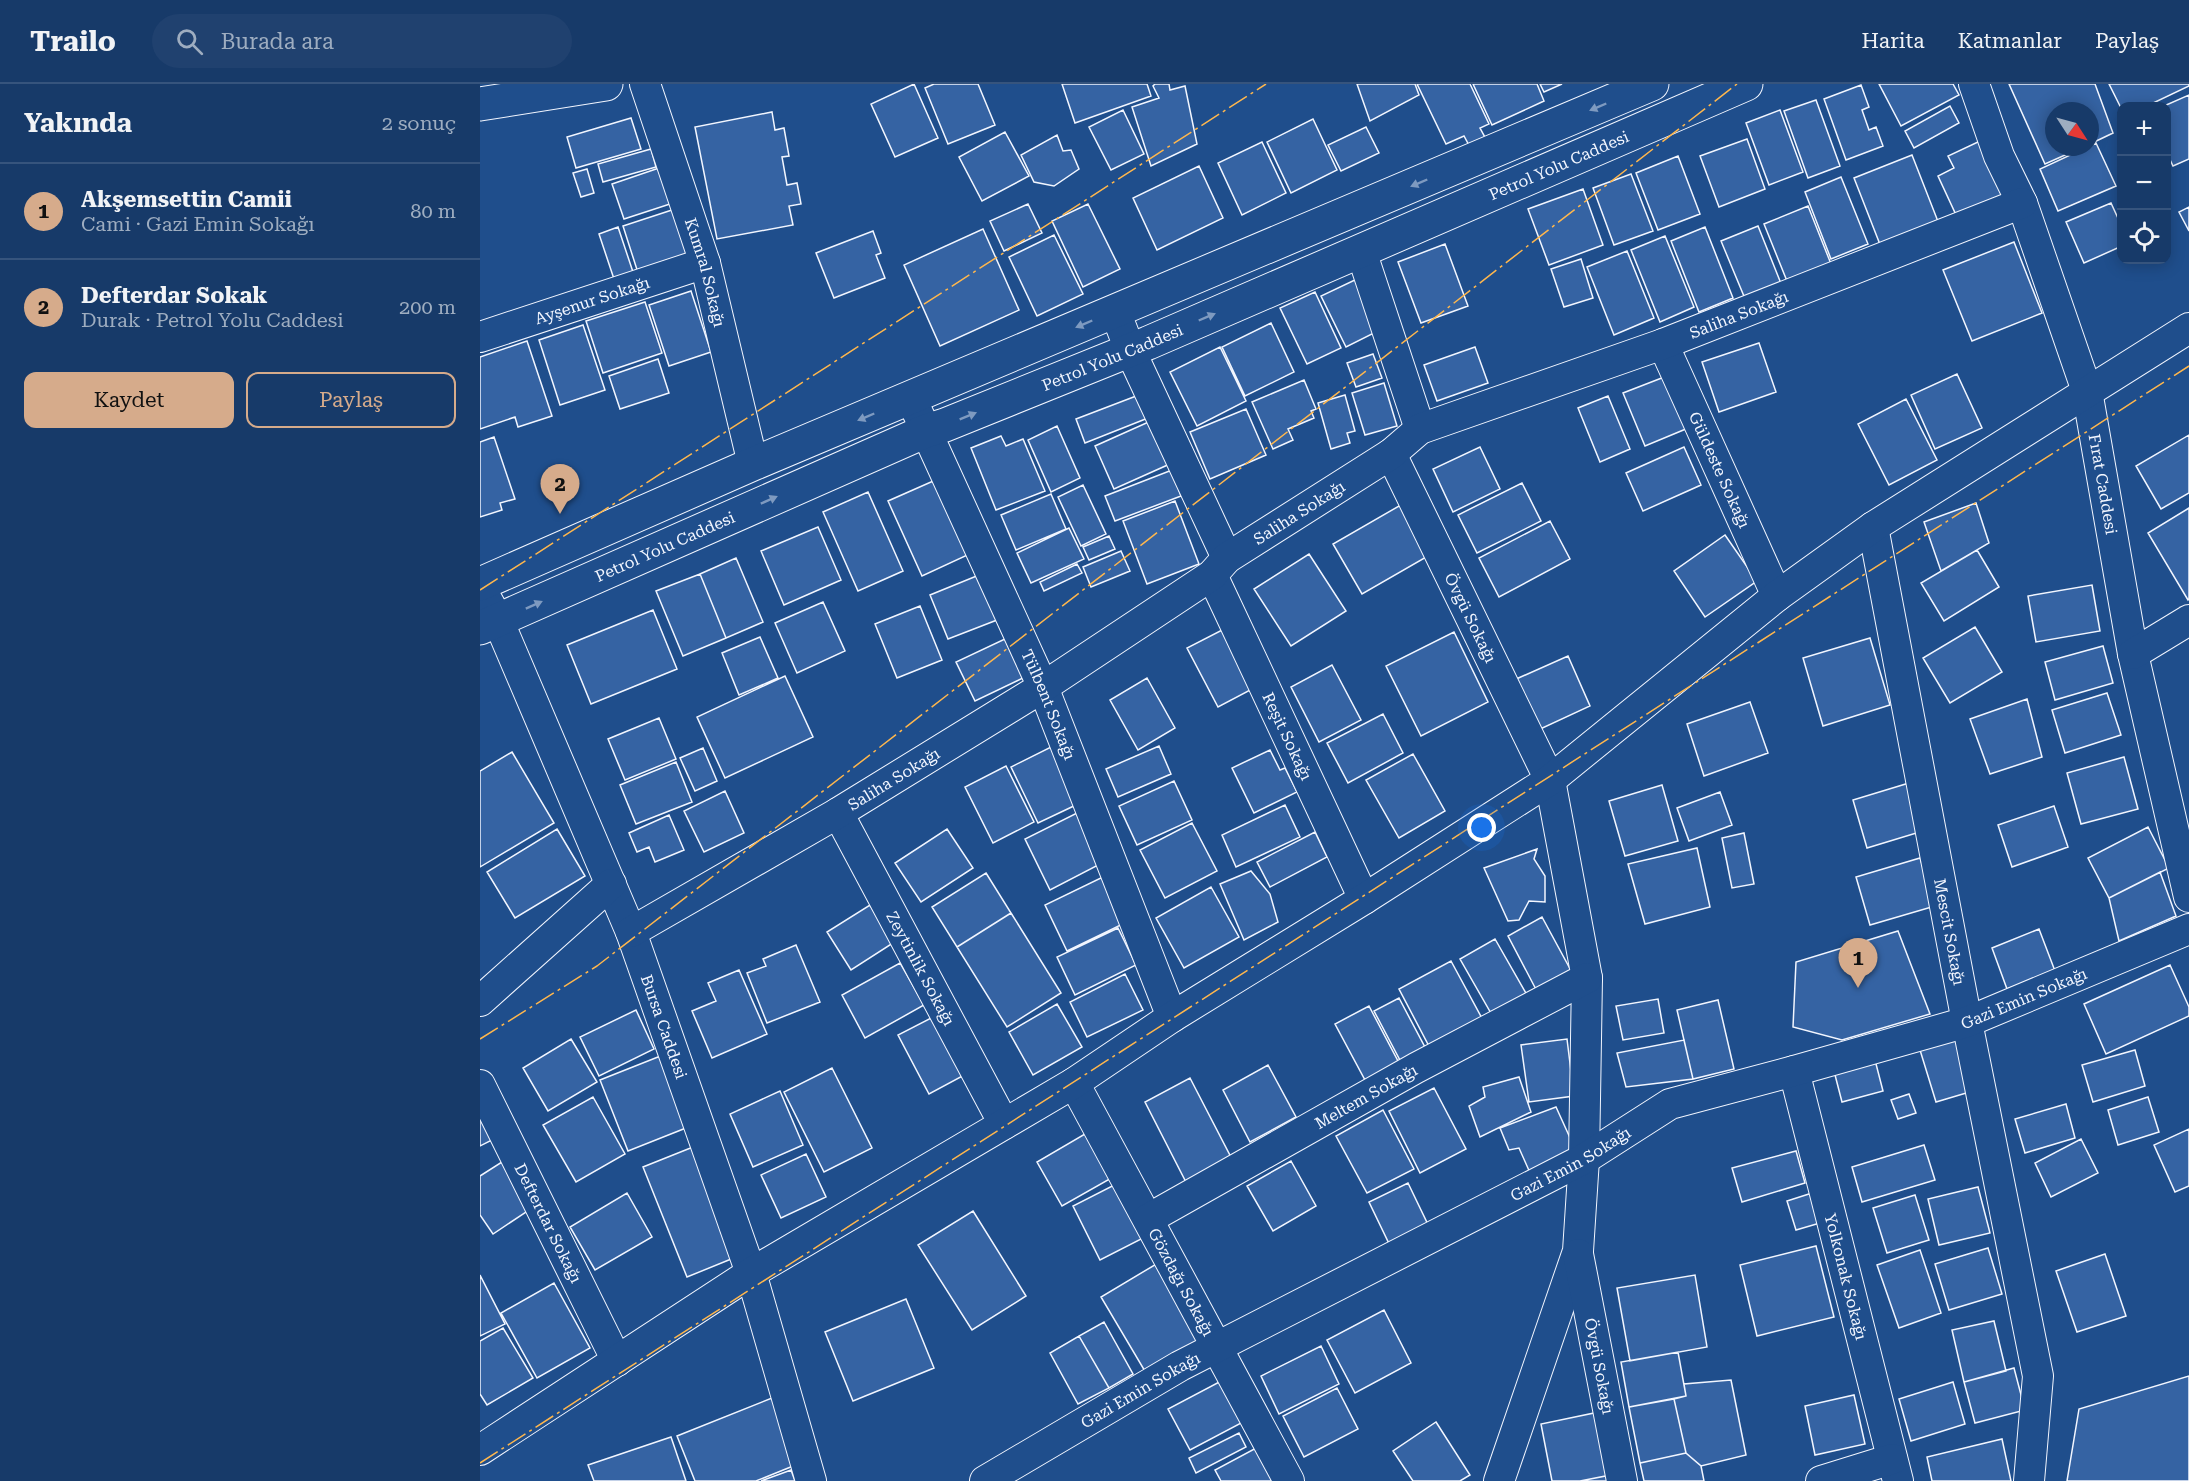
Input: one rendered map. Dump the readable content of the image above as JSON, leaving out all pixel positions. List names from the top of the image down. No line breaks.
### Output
{"streets":{"main road":["Petrol Yolu Caddesi"],"street":["Kumral Sokağı","Ayşenur Sokağı","Saliha Sokağı","Güldeste Sokağı","Fırat Caddesi","Övgü Sokağı","Tülbent Sokağı","Reşit Sokağı","Mescit Sokağı","Zeytinlik Sokağı","Gazi Emin Sokağı","Bursa Caddesi","Meltem Sokağı","Defterdar Sokağı","Yolkonak Sokağı","Gözdağı Sokağı"]},"crossings":[["Petrol Yolu Caddesi","Tülbent Sokağı"],["Petrol Yolu Caddesi","Reşit Sokağı"],["Petrol Yolu Caddesi","Bursa Caddesi"],["Kumral Sokağı","Ayşenur Sokağı"],["Saliha Sokağı","Güldeste Sokağı"],["Saliha Sokağı","Fırat Caddesi"],["Saliha Sokağı","Övgü Sokağı"],["Saliha Sokağı","Tülbent Sokağı"],["Saliha Sokağı","Reşit Sokağı"],["Saliha Sokağı","Zeytinlik Sokağı"],["Saliha Sokağı","Bursa Caddesi"],["Övgü Sokağı","Gazi Emin Sokağı"],["Övgü Sokağı","Meltem Sokağı"],["Mescit Sokağı","Gazi Emin Sokağı"],["Gazi Emin Sokağı","Yolkonak Sokağı"],["Gazi Emin Sokağı","Gözdağı Sokağı"],["Meltem Sokağı","Gözdağı Sokağı"]],"north":"bottom right","page":{"header":"Trailo","search":"Burada ara","nav":["Harita","Katmanlar","Paylaş"],"heading":["Yakında","2 sonuç"],"map_buttons":["+","−"],"list":[{"mark":"1","name":"Akşemsettin Camii","note":"Cami · Gazi Emin Sokağı","value":"80 m"},{"mark":"2","name":"Defterdar Sokak","note":"Durak · Petrol Yolu Caddesi","value":"200 m"}],"buttons":["Kaydet","Paylaş"],"pins":["2","1"]}}
